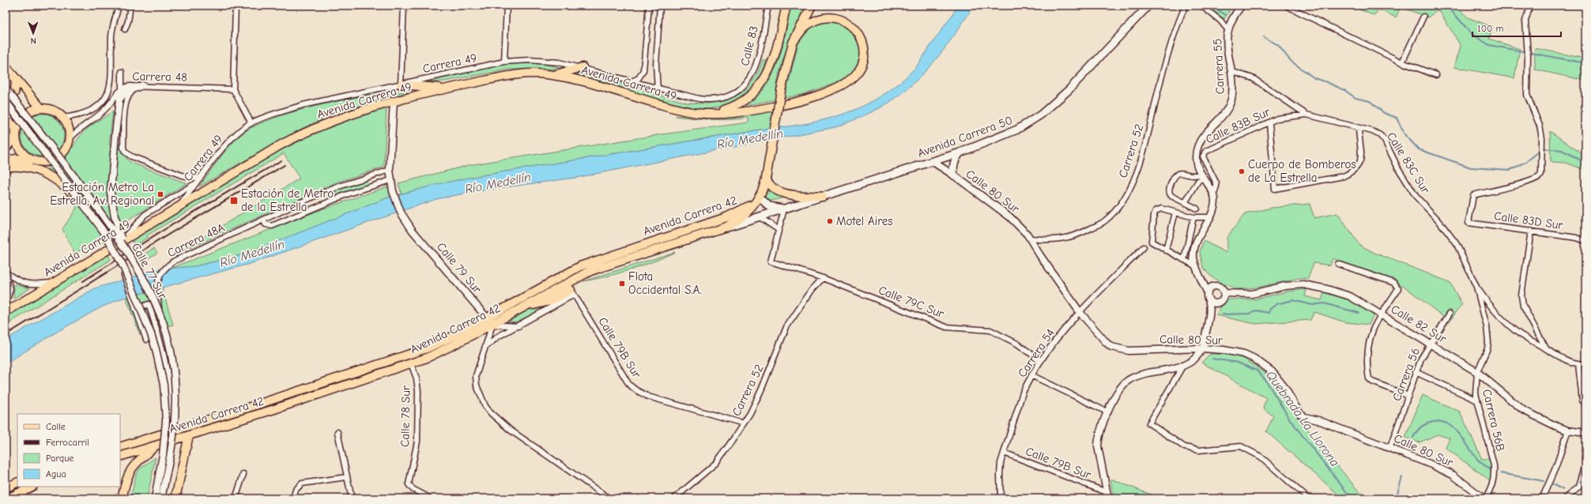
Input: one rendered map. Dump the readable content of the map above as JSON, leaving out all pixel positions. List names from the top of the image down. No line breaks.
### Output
{"streets":{"main road":["Avenida Carrera 49","Avenida Carrera 50","Avenida Carrera 42"],"street":["Calle 83","Carrera 49","Carrera 55","Carrera 48","Calle 83B Sur","Carrera 52","Calle 83C Sur","Calle 80 Sur","Calle 83D Sur","Carrera 48A","Calle 79 Sur","Calle 77 Sur","Calle 79C Sur","Calle 82 Sur","Calle 79B Sur","Carrera 54","Carrera 56","Calle 78 Sur","Carrera 56B"]},"crossings":[["Calle 83","Carrera 49"],["Carrera 49","Avenida Carrera 49"],["Carrera 55","Calle 83B Sur"],["Carrera 55","Calle 83C Sur"],["Avenida Carrera 49","Calle 79 Sur"],["Avenida Carrera 49","Calle 77 Sur"],["Calle 83B Sur","Calle 83C Sur"],["Avenida Carrera 50","Calle 80 Sur"],["Avenida Carrera 50","Avenida Carrera 42"],["Carrera 52","Calle 80 Sur"],["Carrera 52","Calle 79C Sur"],["Carrera 52","Calle 79B Sur"],["Calle 83C Sur","Carrera 56B"],["Calle 80 Sur","Carrera 54"],["Calle 80 Sur","Carrera 56"],["Calle 80 Sur","Carrera 56B"],["Avenida Carrera 42","Calle 79 Sur"],["Avenida Carrera 42","Calle 77 Sur"],["Avenida Carrera 42","Calle 79B Sur"],["Avenida Carrera 42","Calle 78 Sur"],["Carrera 48A","Calle 79 Sur"],["Carrera 48A","Calle 77 Sur"],["Calle 79C Sur","Carrera 54"],["Calle 82 Sur","Carrera 56"],["Calle 82 Sur","Carrera 56B"],["Calle 79B Sur","Carrera 54"]],"water":["Río Medellín","Quebrada La Llorona"],"places":{"other":["Cuerpo de Bomberos de La Estrella","Motel Aires"],"transit":["Estación Metro La Estrella, Av. Regional","Estación de Metro de la Estrella","Flota Occidental S.A."]},"legend":["Calle","Ferrocarril","Parque","Agua"],"scale_bar":"100 m","north":"bottom"}
